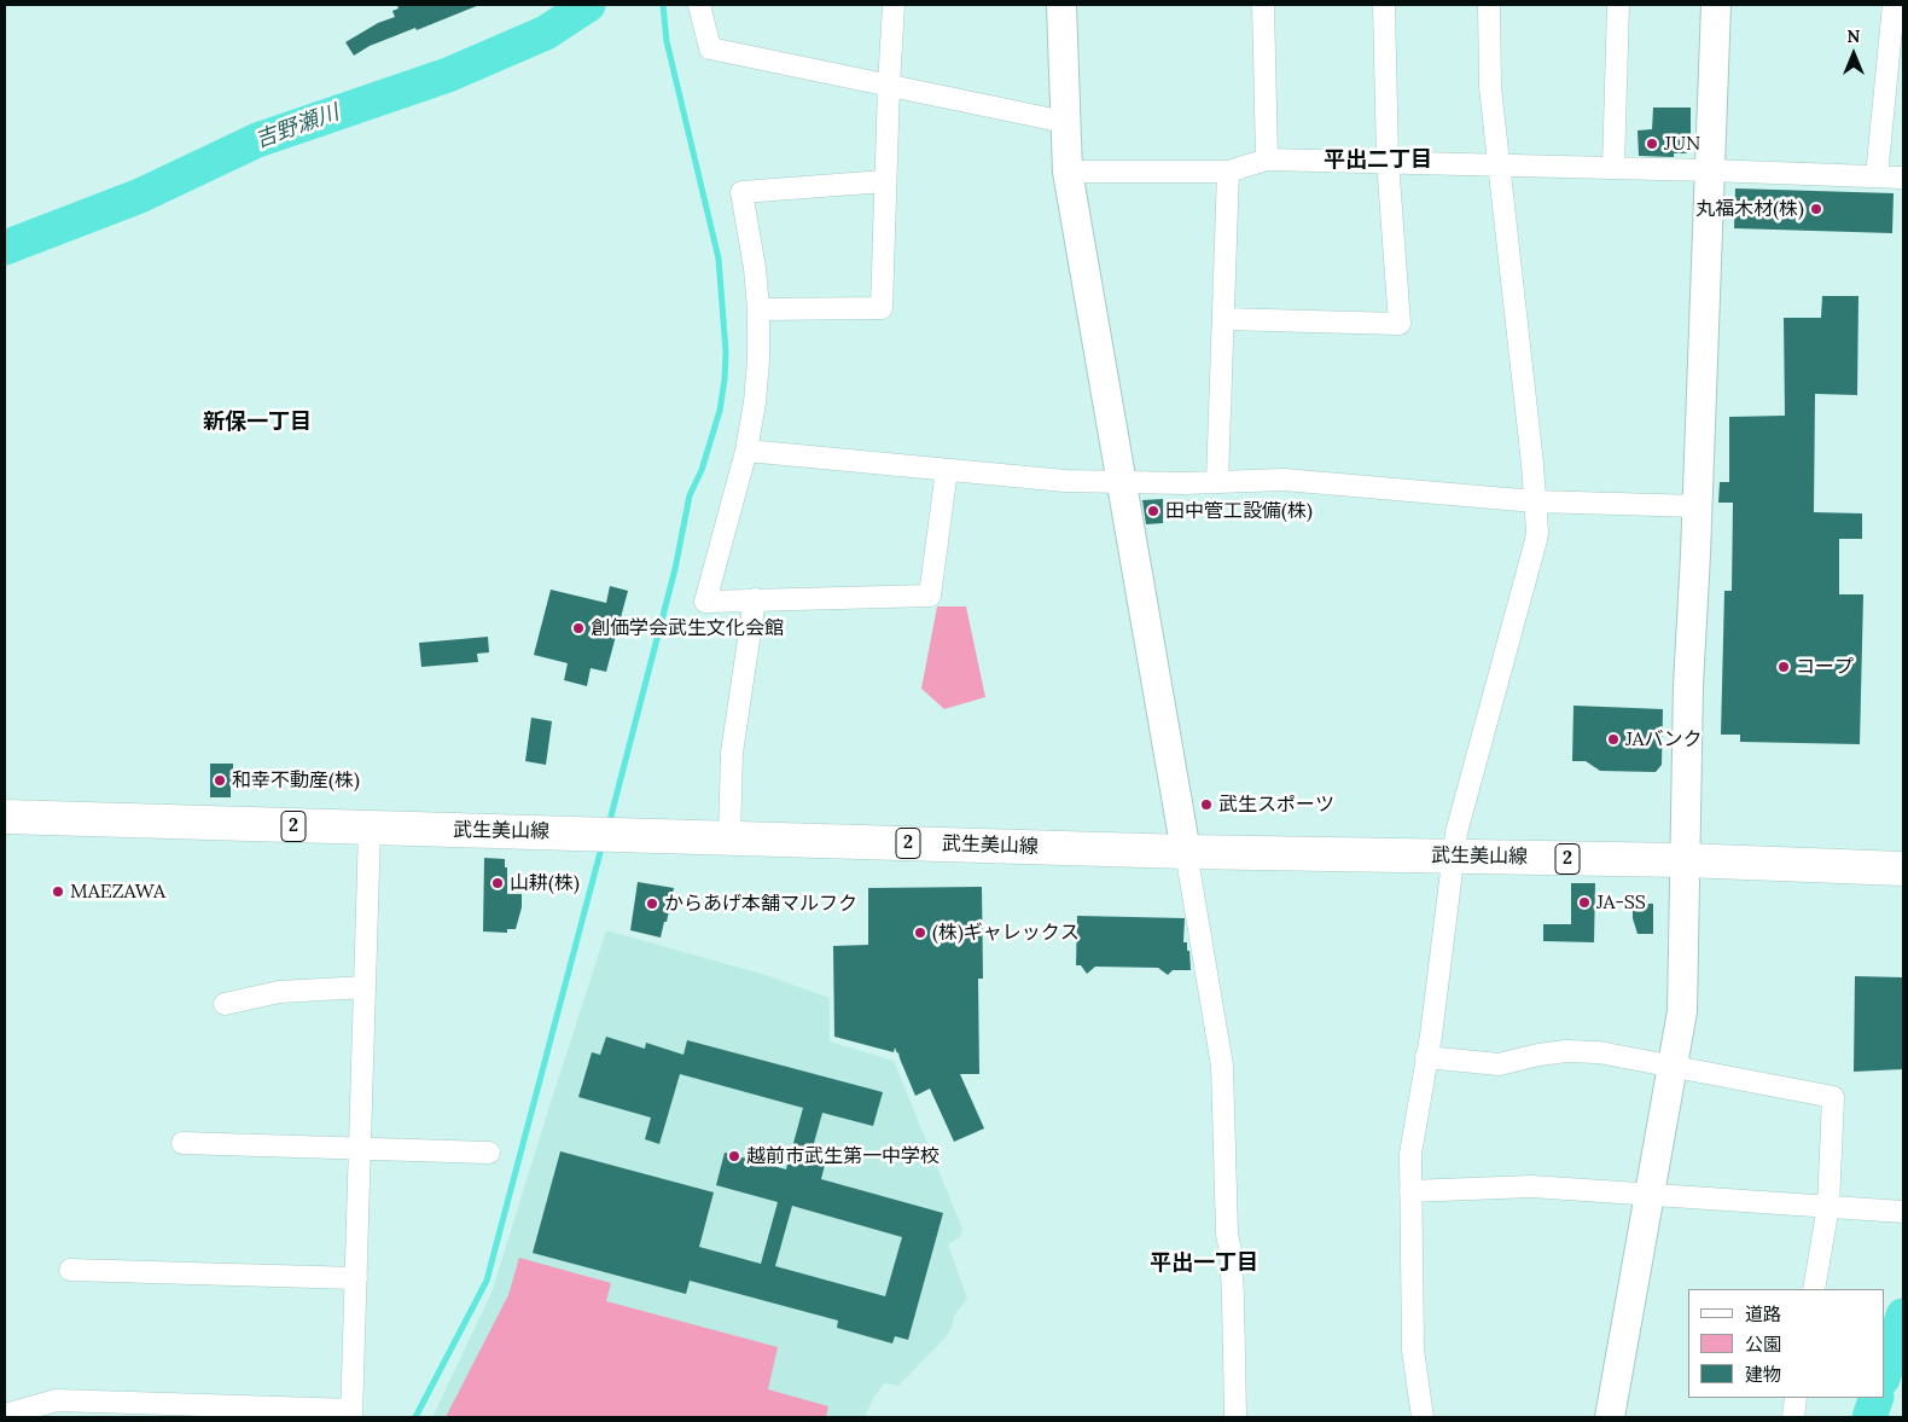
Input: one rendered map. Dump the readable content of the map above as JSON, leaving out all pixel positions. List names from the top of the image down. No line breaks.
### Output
{"streets":{"main road":["2","武生美山線"]},"districts":["平出二丁目","新保一丁目","平出一丁目"],"water":["吉野瀬川"],"places":["JUN","丸福木材(株)","田中管工設備(株)","創価学会武生文化会館","コープ","JAバンク","和幸不動産(株)","武生スポーツ","山耕(株)","MAEZAWA","JA-SS","からあげ本舗マルフク","(株)ギャレックス","越前市武生第一中学校"],"legend":["道路","公園","建物"],"north":"top"}
